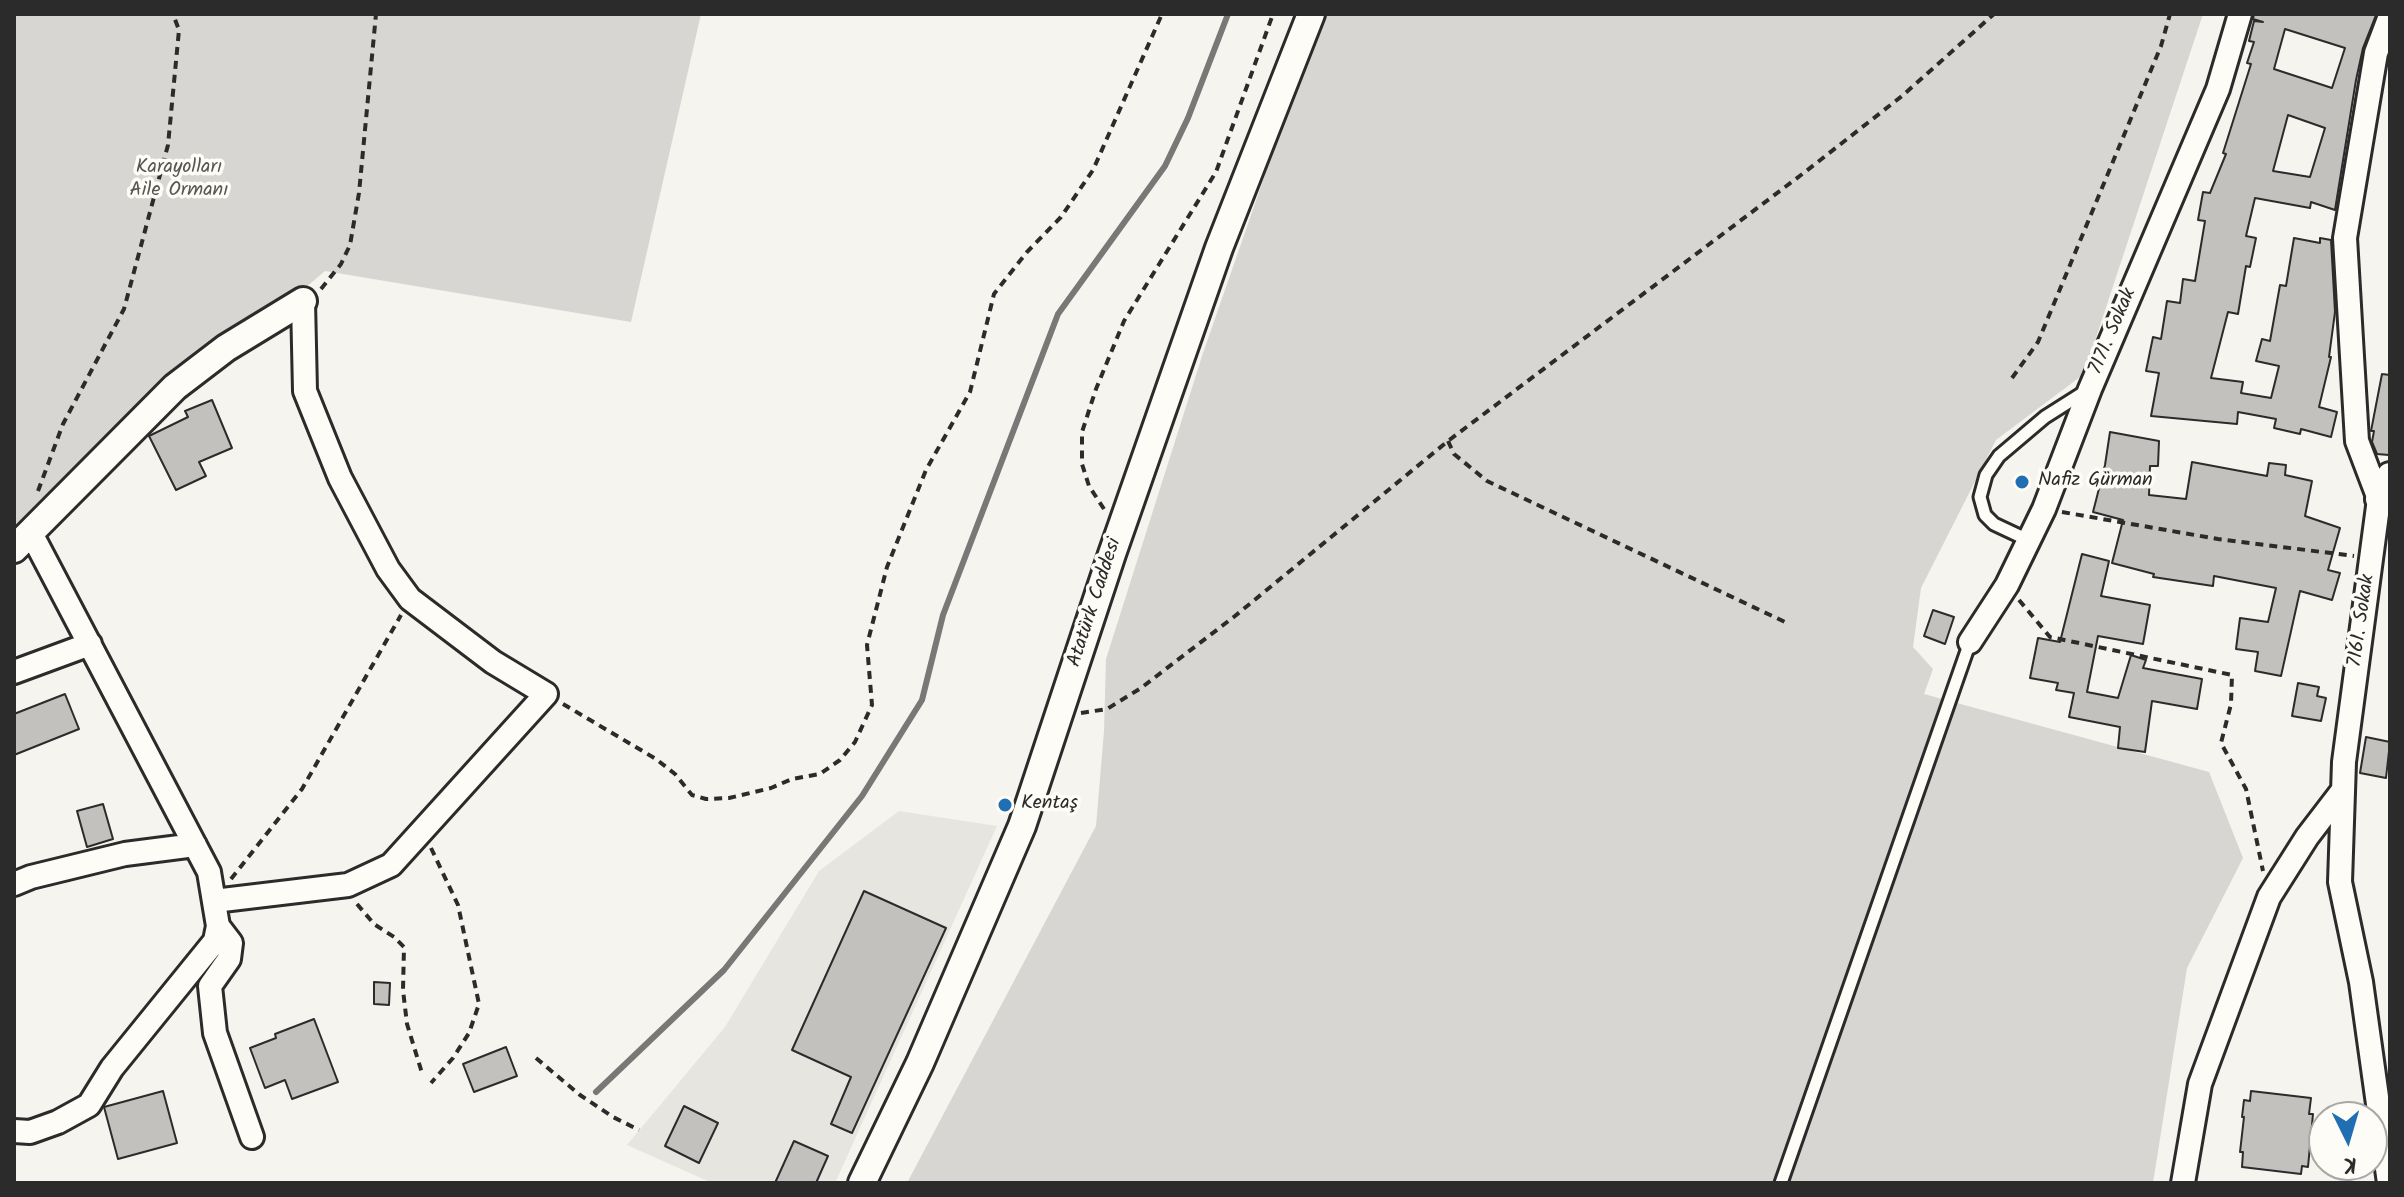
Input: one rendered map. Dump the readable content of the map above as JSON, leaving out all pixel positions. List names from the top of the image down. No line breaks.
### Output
{"streets":{"street":["7171. Sokak","Atatürk Caddesi","7161. Sokak"]},"parks":["Karayolları Aile Ormanı"],"places":["Nafiz Gürman","Kentaş"],"north":"bottom"}
